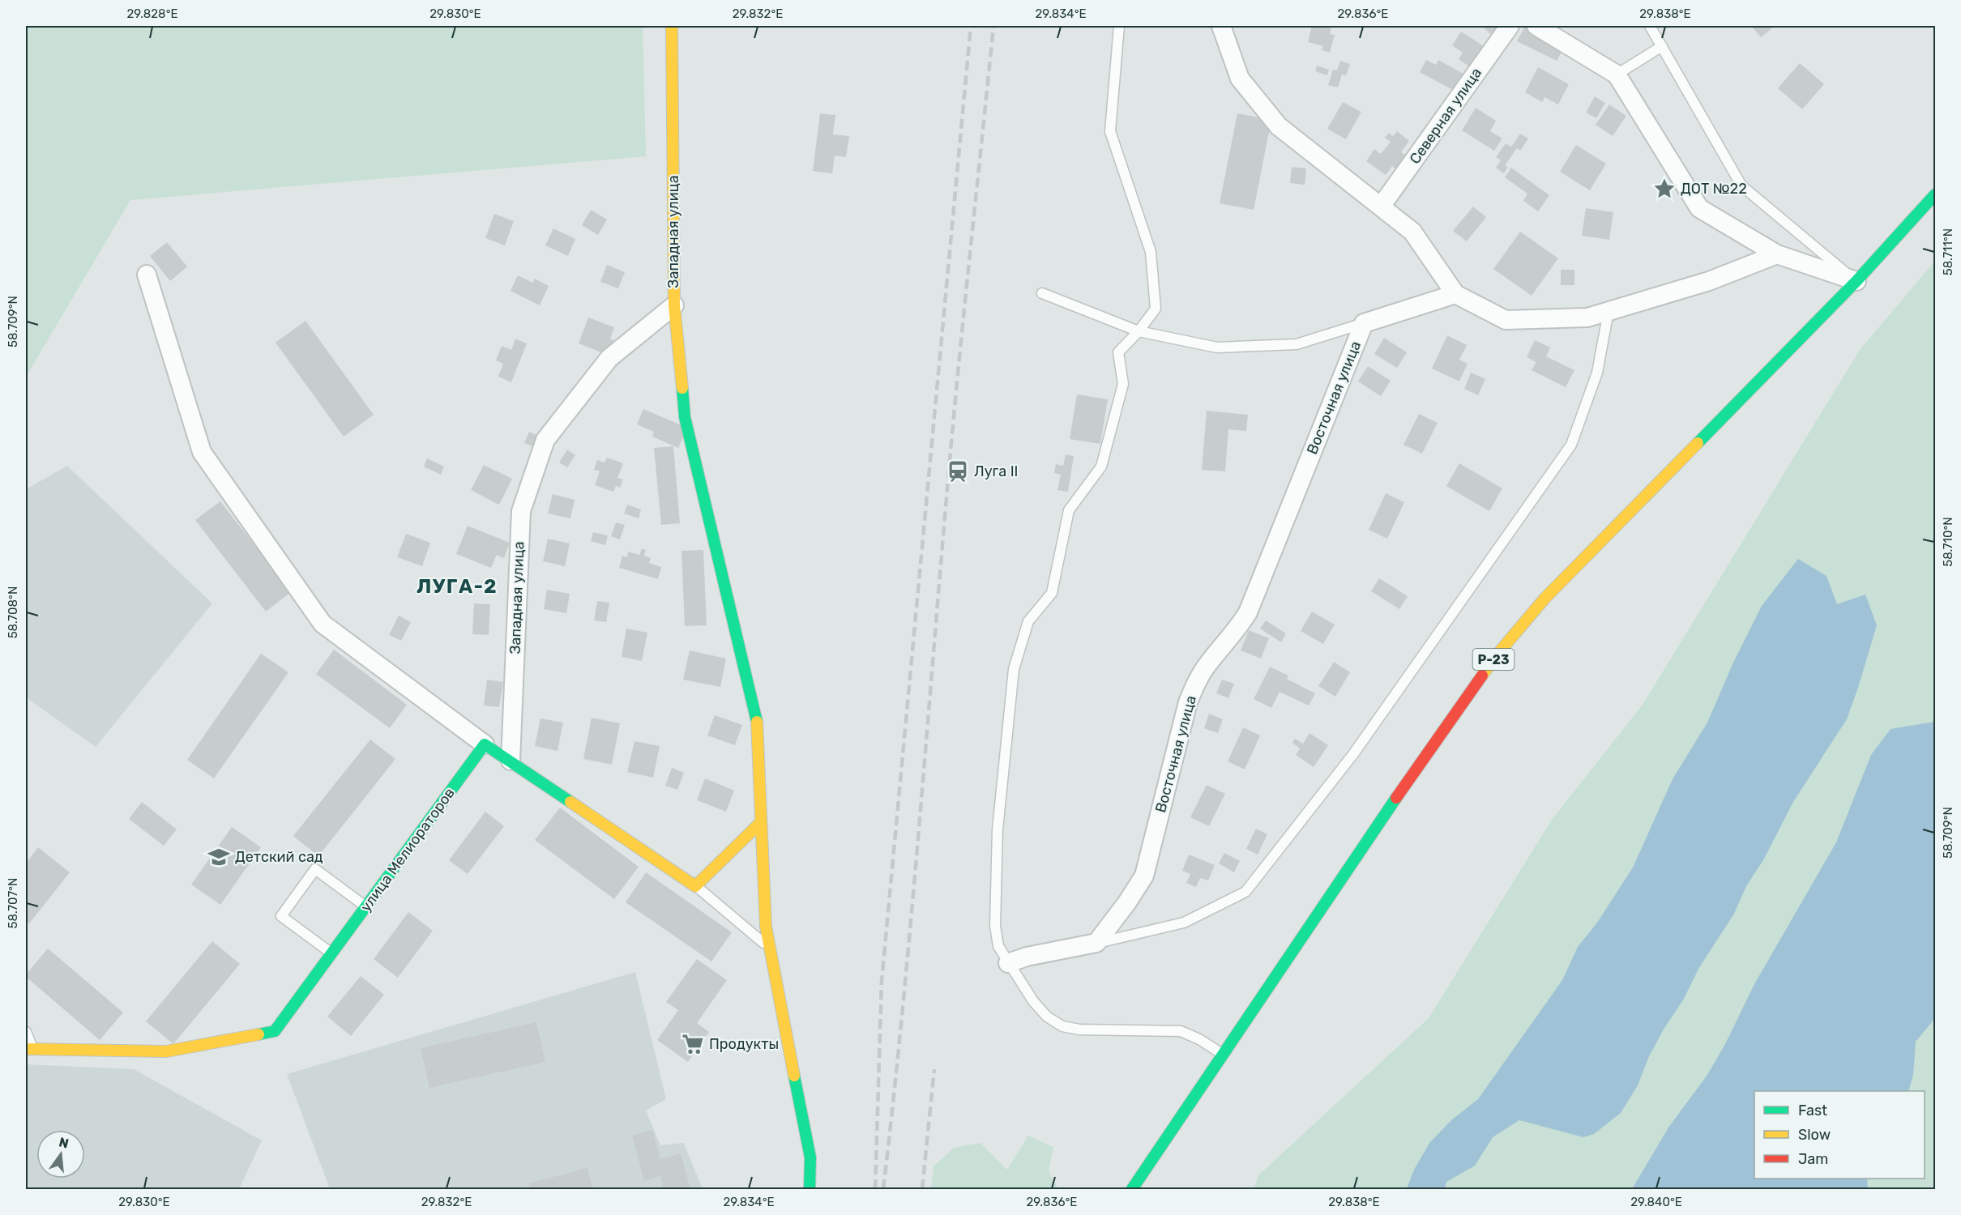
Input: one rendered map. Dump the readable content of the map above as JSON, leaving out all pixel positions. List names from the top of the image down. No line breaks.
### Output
{"streets":{"street":["Северная улица","Западная улица","Восточная улица","Р-23","улица Мелиораторов"]},"districts":["ЛУГА-2"],"places":{"place":["ДОТ №22"],"station":["Луга II"],"school or university":["Детский сад"],"supermarket":["Продукты"]},"legend":["Fast","Slow","Jam"],"north":"top","coordinates":["29.828°E","29.830°E","29.832°E","29.834°E","29.836°E","29.838°E","58.711°N","58.709°N","58.710°N","58.708°N","58.707°N","29.840°E"]}
